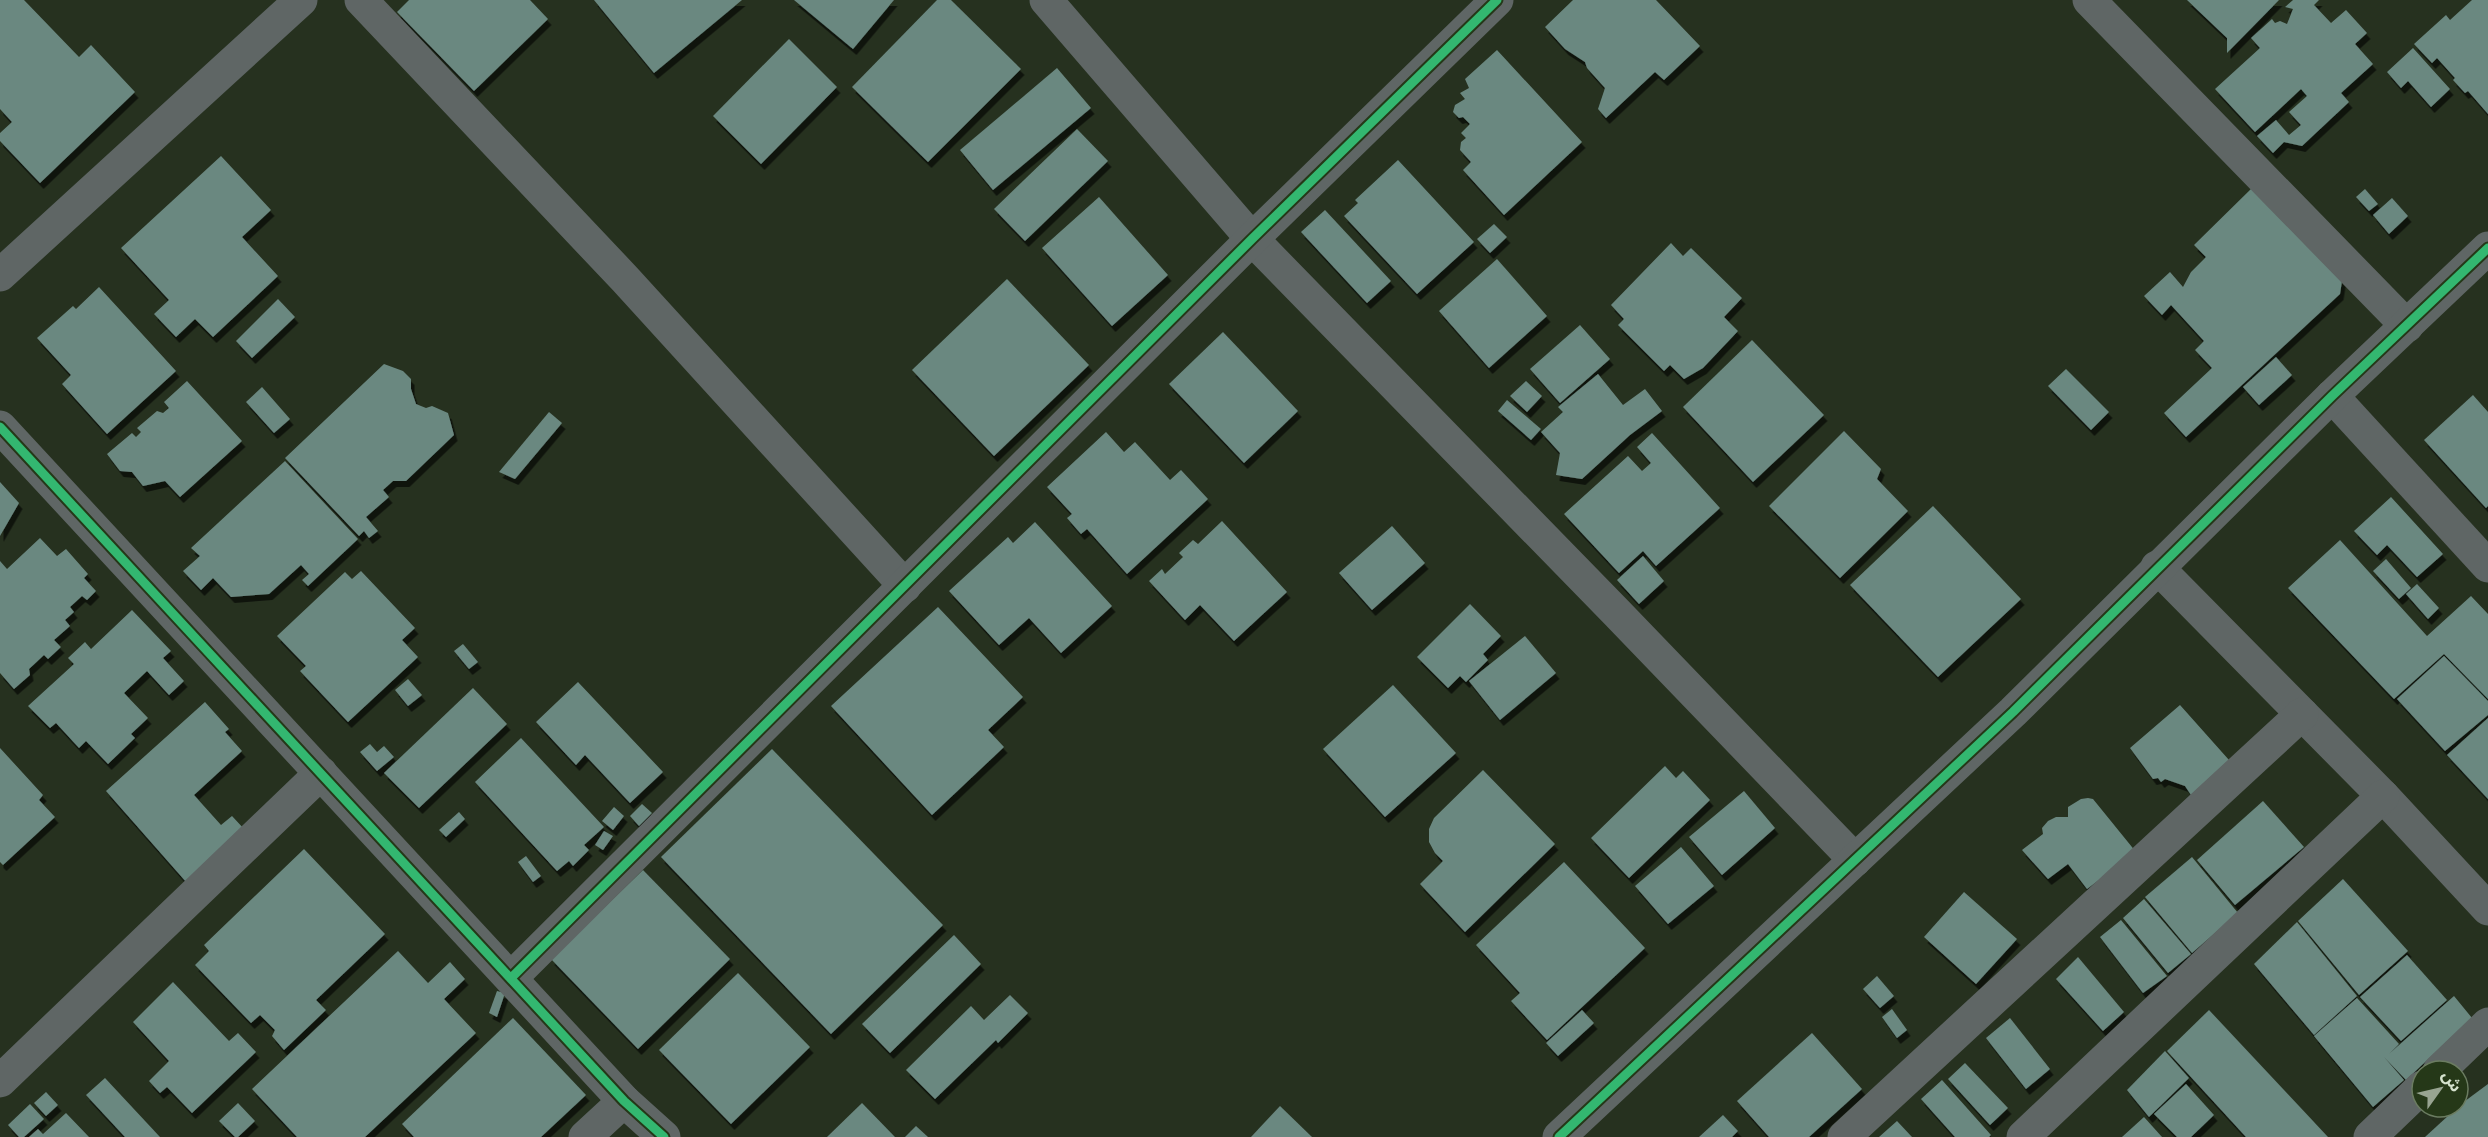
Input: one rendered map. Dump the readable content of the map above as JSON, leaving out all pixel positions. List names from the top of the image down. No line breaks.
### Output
{"north":"top right"}
